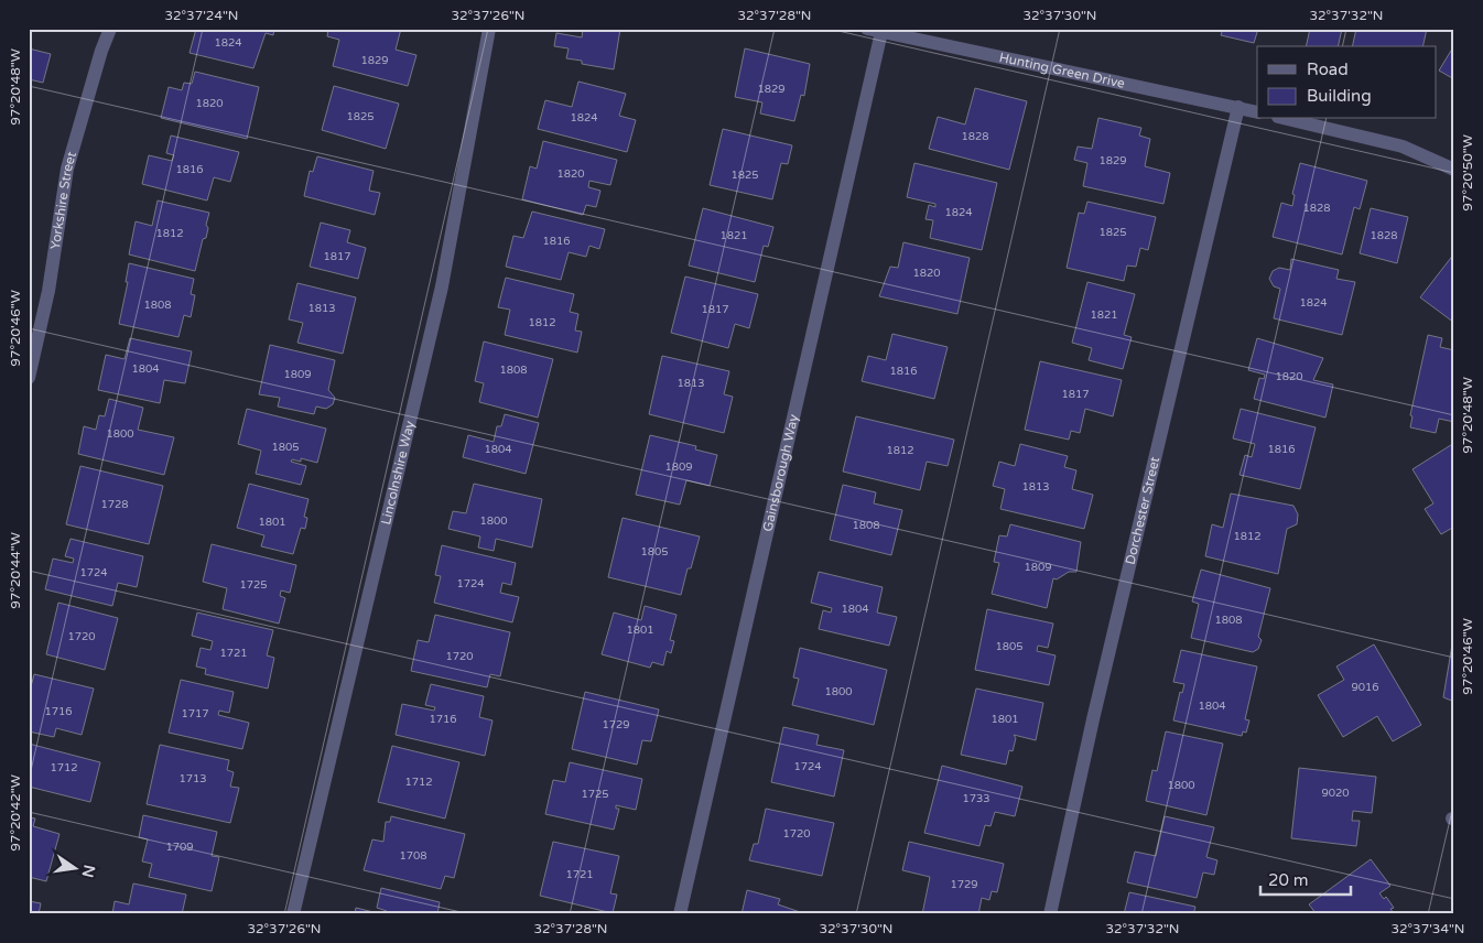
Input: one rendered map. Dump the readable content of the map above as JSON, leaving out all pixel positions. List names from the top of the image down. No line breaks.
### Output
{"streets":{"street":["Hunting Green Drive","Yorkshire Street","Lincolnshire Way","Gainsborough Way","Dorchester Street"]},"crossings":[["Hunting Green Drive","Gainsborough Way"],["Hunting Green Drive","Dorchester Street"]],"house_numbers":["1824","1829","1829","1820","1825","1824","1828","1829","1816","1820","1825","1828","1824","1825","1812","1821","1828","1816","1817","1820","1824","1808","1813","1817","1821","1812","1804","1808","1816","1809","1820","1813","1817","1800","1805","1804","1816","1812","1809","1813","1728","1800","1801","1808","1812","1805","1809","1724","1724","1725","1804","1808","1801","1720","1805","1721","1720","9016","1800","1804","1716","1717","1716","1801","1729","1724","1712","1713","1712","1800","9020","1725","1733","1720","1709","1708","1721","1729"],"legend":["Road","Building"],"scale_bar":"20 m","north":"right","coordinates":["32°37'24\"N","32°37'26\"N","32°37'28\"N","32°37'30\"N","32°37'32\"N","97°20'48\"W","97°20'50\"W","97°20'46\"W","97°20'44\"W","97°20'42\"W","32°37'34\"N"]}
